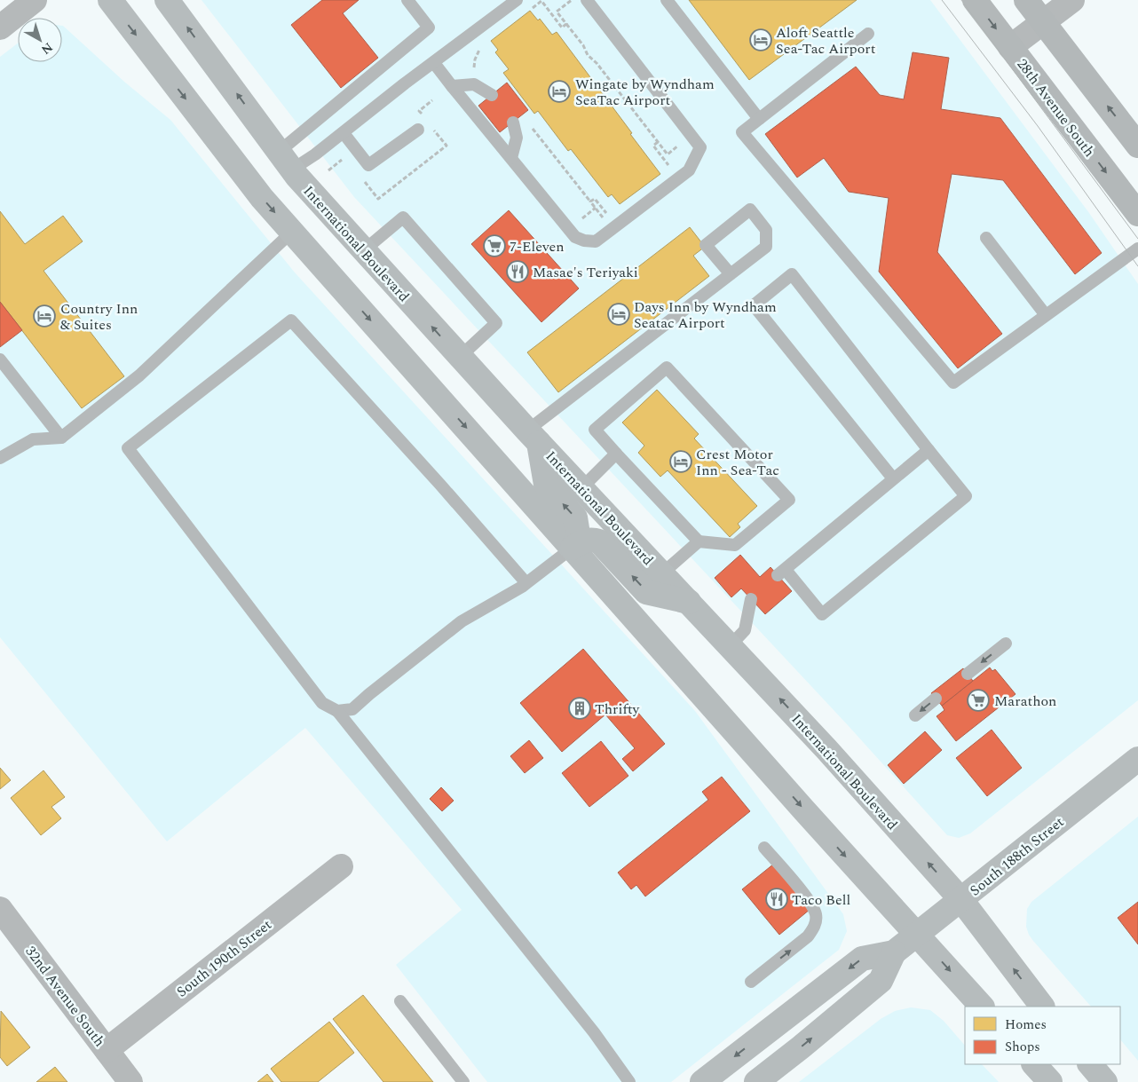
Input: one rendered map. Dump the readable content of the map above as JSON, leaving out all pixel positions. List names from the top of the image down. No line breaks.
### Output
{"streets":{"main road":["28th Avenue South","International Boulevard","South 188th Street"],"street":["South 190th Street","32nd Avenue South"]},"crossings":[["International Boulevard","South 188th Street"],["South 190th Street","32nd Avenue South"]],"places":{"hotel":["Aloft Seattle Sea-Tac Airport","Wingate by Wyndham SeaTac Airport","Days Inn by Wyndham Seatac Airport","Country Inn & Suites","Crest Motor Inn - Sea-Tac"],"supermarket":["7-Eleven","Marathon"],"restaurant":["Masae's Teriyaki","Taco Bell"],"building":["Thrifty"]},"legend":["Homes","Shops"],"north":"bottom right"}
